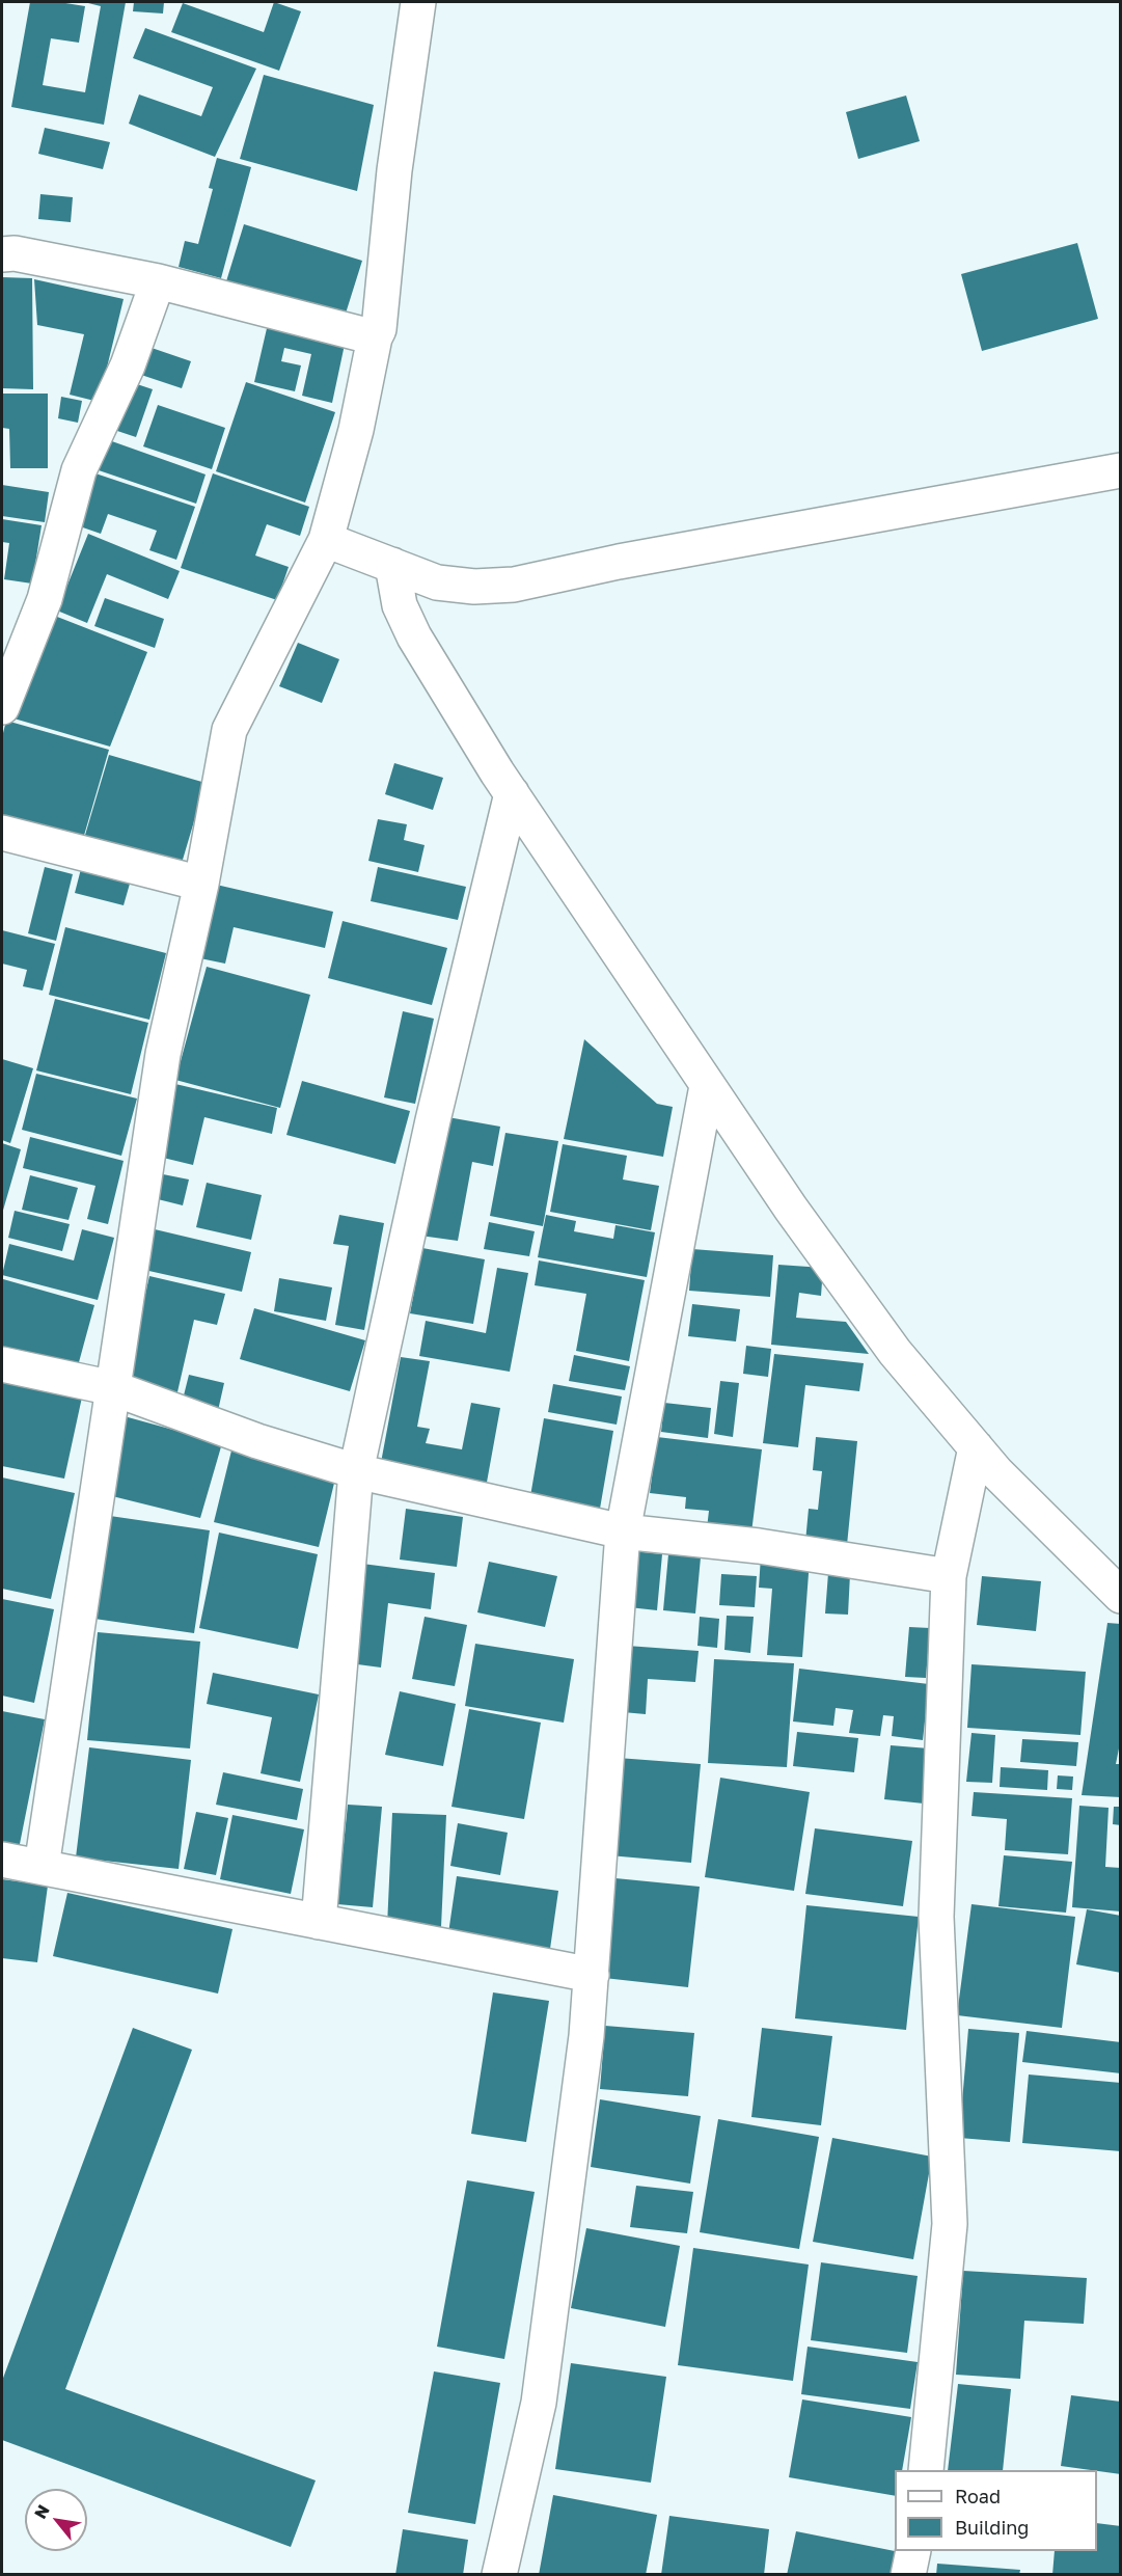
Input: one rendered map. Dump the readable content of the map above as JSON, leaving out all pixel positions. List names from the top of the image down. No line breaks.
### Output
{"legend":["Road","Building"],"north":"top left"}
